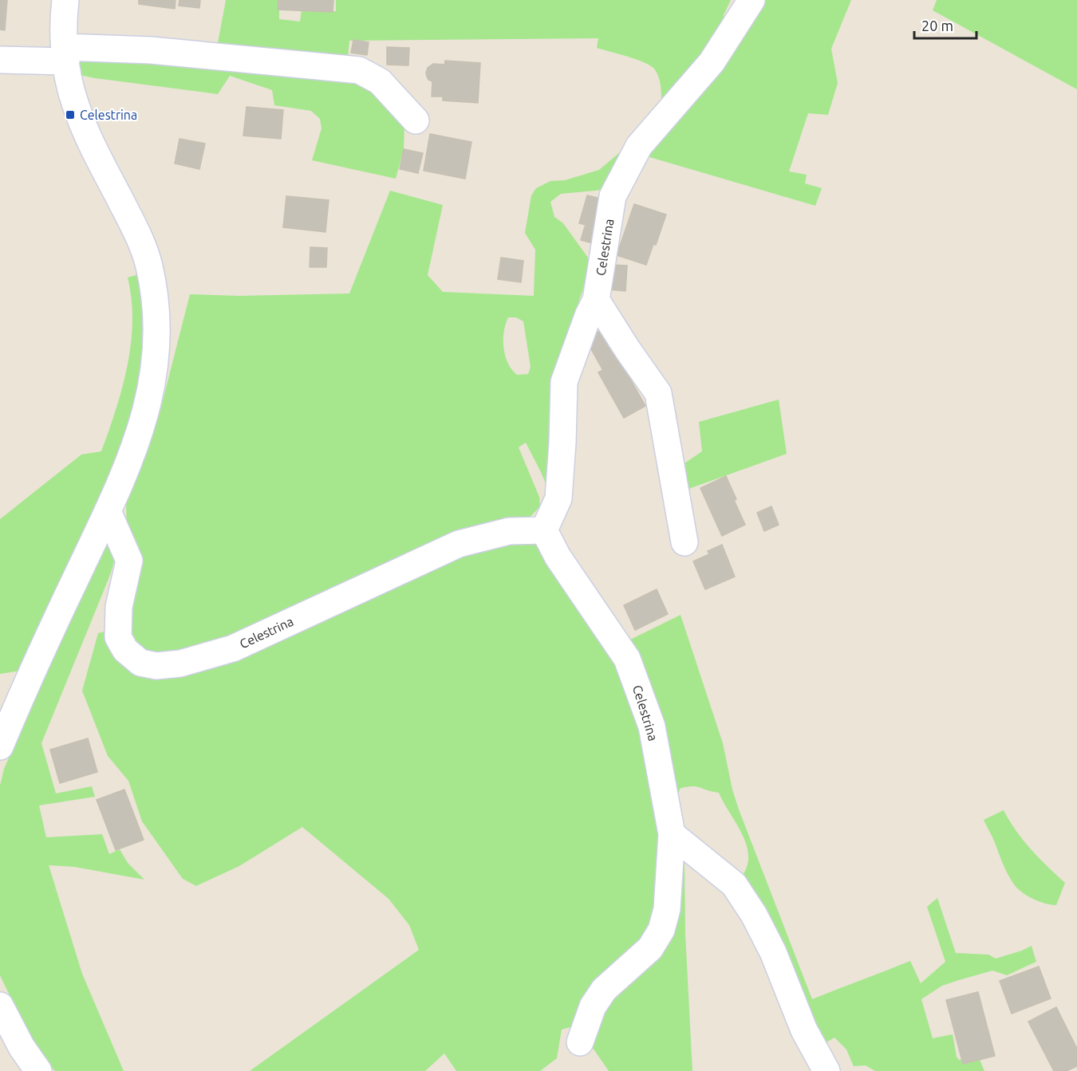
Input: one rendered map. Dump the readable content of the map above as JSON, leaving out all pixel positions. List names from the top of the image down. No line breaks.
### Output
{"streets":{"street":["Celestrina"]},"places":{"transit":["Celestrina"]},"scale_bar":"20 m"}
